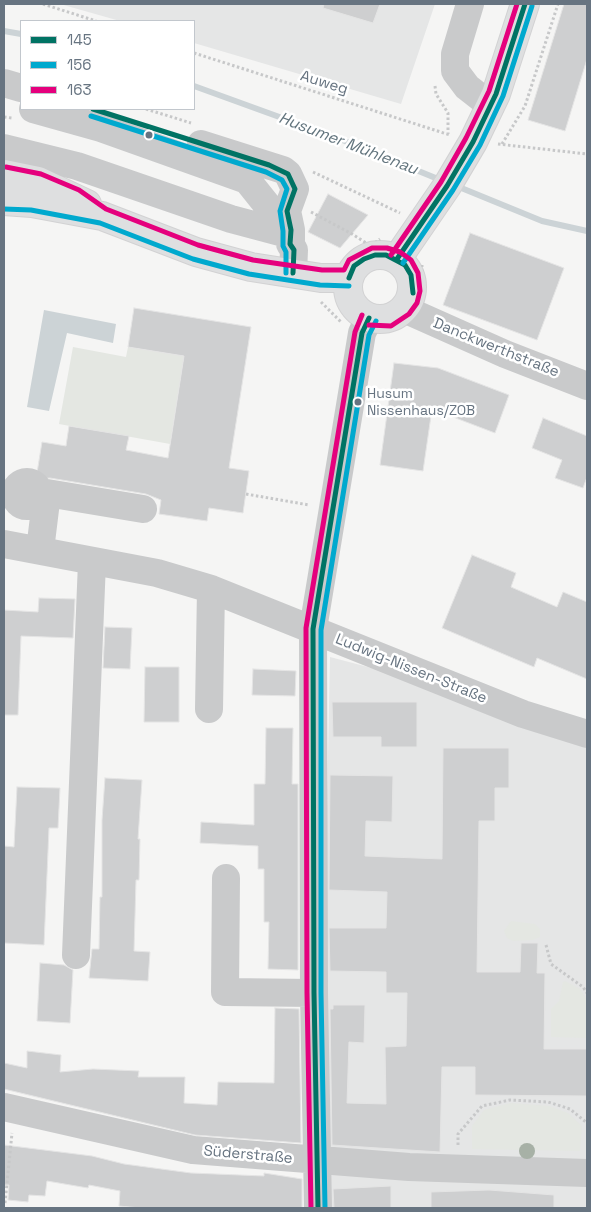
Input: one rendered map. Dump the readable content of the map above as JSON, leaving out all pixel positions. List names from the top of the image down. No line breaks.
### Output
{"streets":{"street":["Danckwerthstraße","Ludwig-Nissen-Straße","Süderstraße"],"path":["Auweg"]},"water":["Husumer Mühlenau"],"places":["Husum Nissenhaus/ZOB"],"lines":["transit line 145","transit line 163","transit line 156"],"legend":["145","156","163"]}
